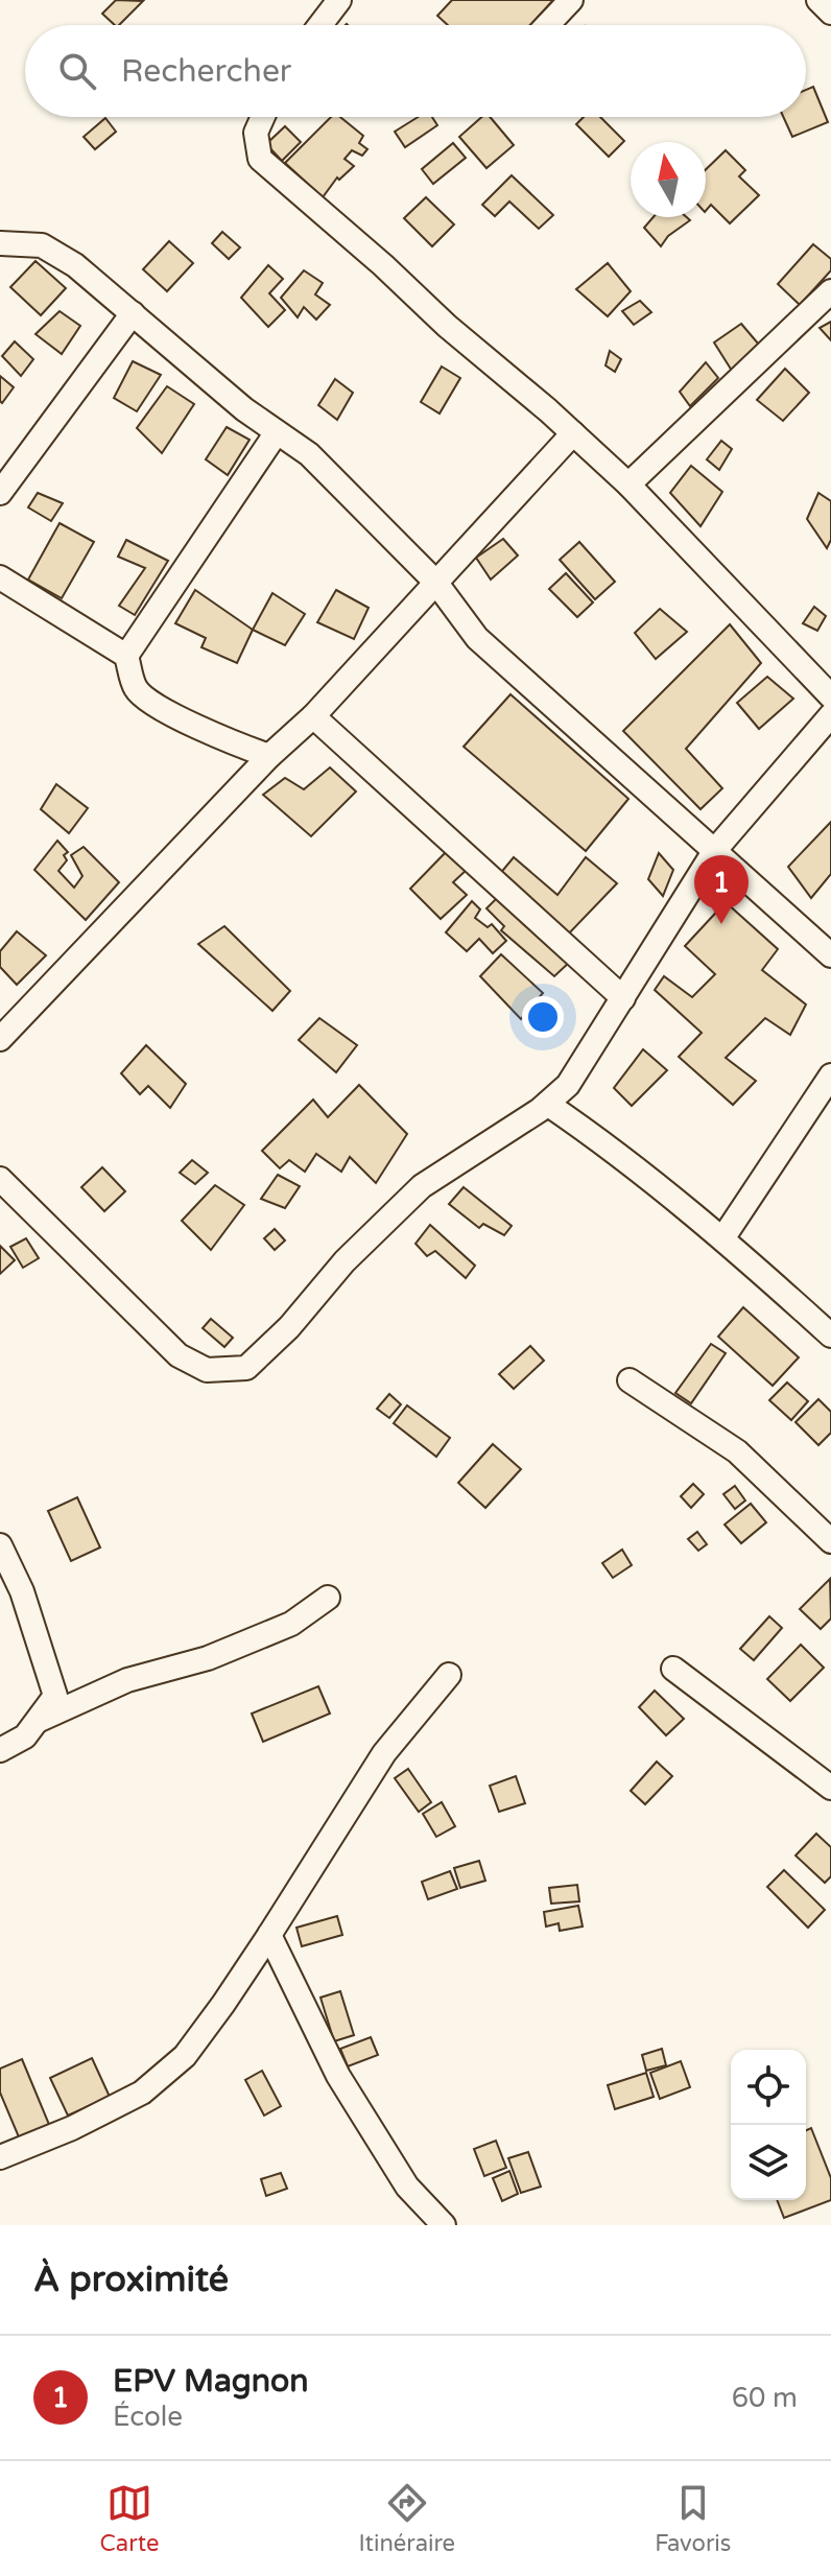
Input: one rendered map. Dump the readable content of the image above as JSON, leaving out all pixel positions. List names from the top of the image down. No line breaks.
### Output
{"north":"top","page":{"search":"Rechercher","pins":"1","heading":"À proximité","list":[{"mark":"1","name":"EPV Magnon","note":"École","value":"60 m"}],"nav":["Carte","Itinéraire","Favoris"]}}
